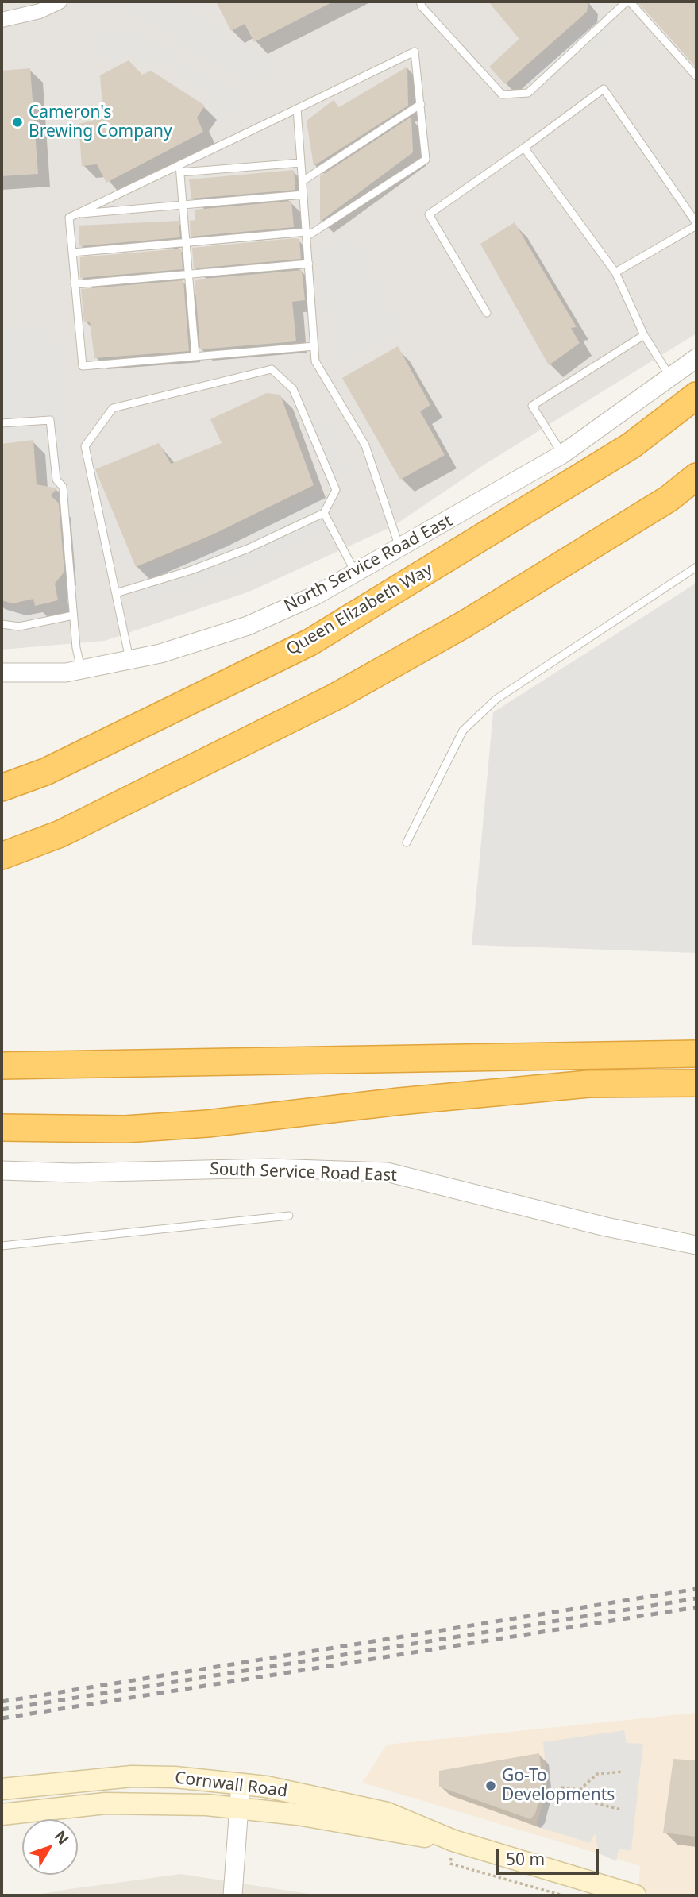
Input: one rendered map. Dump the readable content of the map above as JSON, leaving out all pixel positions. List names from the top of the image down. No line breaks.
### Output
{"streets":{"highway":["Queen Elizabeth Way"],"main road":["Cornwall Road"],"street":["North Service Road East","South Service Road East"]},"places":["Cameron's Brewing Company","Go-To Developments"],"scale_bar":"50 m","north":"top right"}
